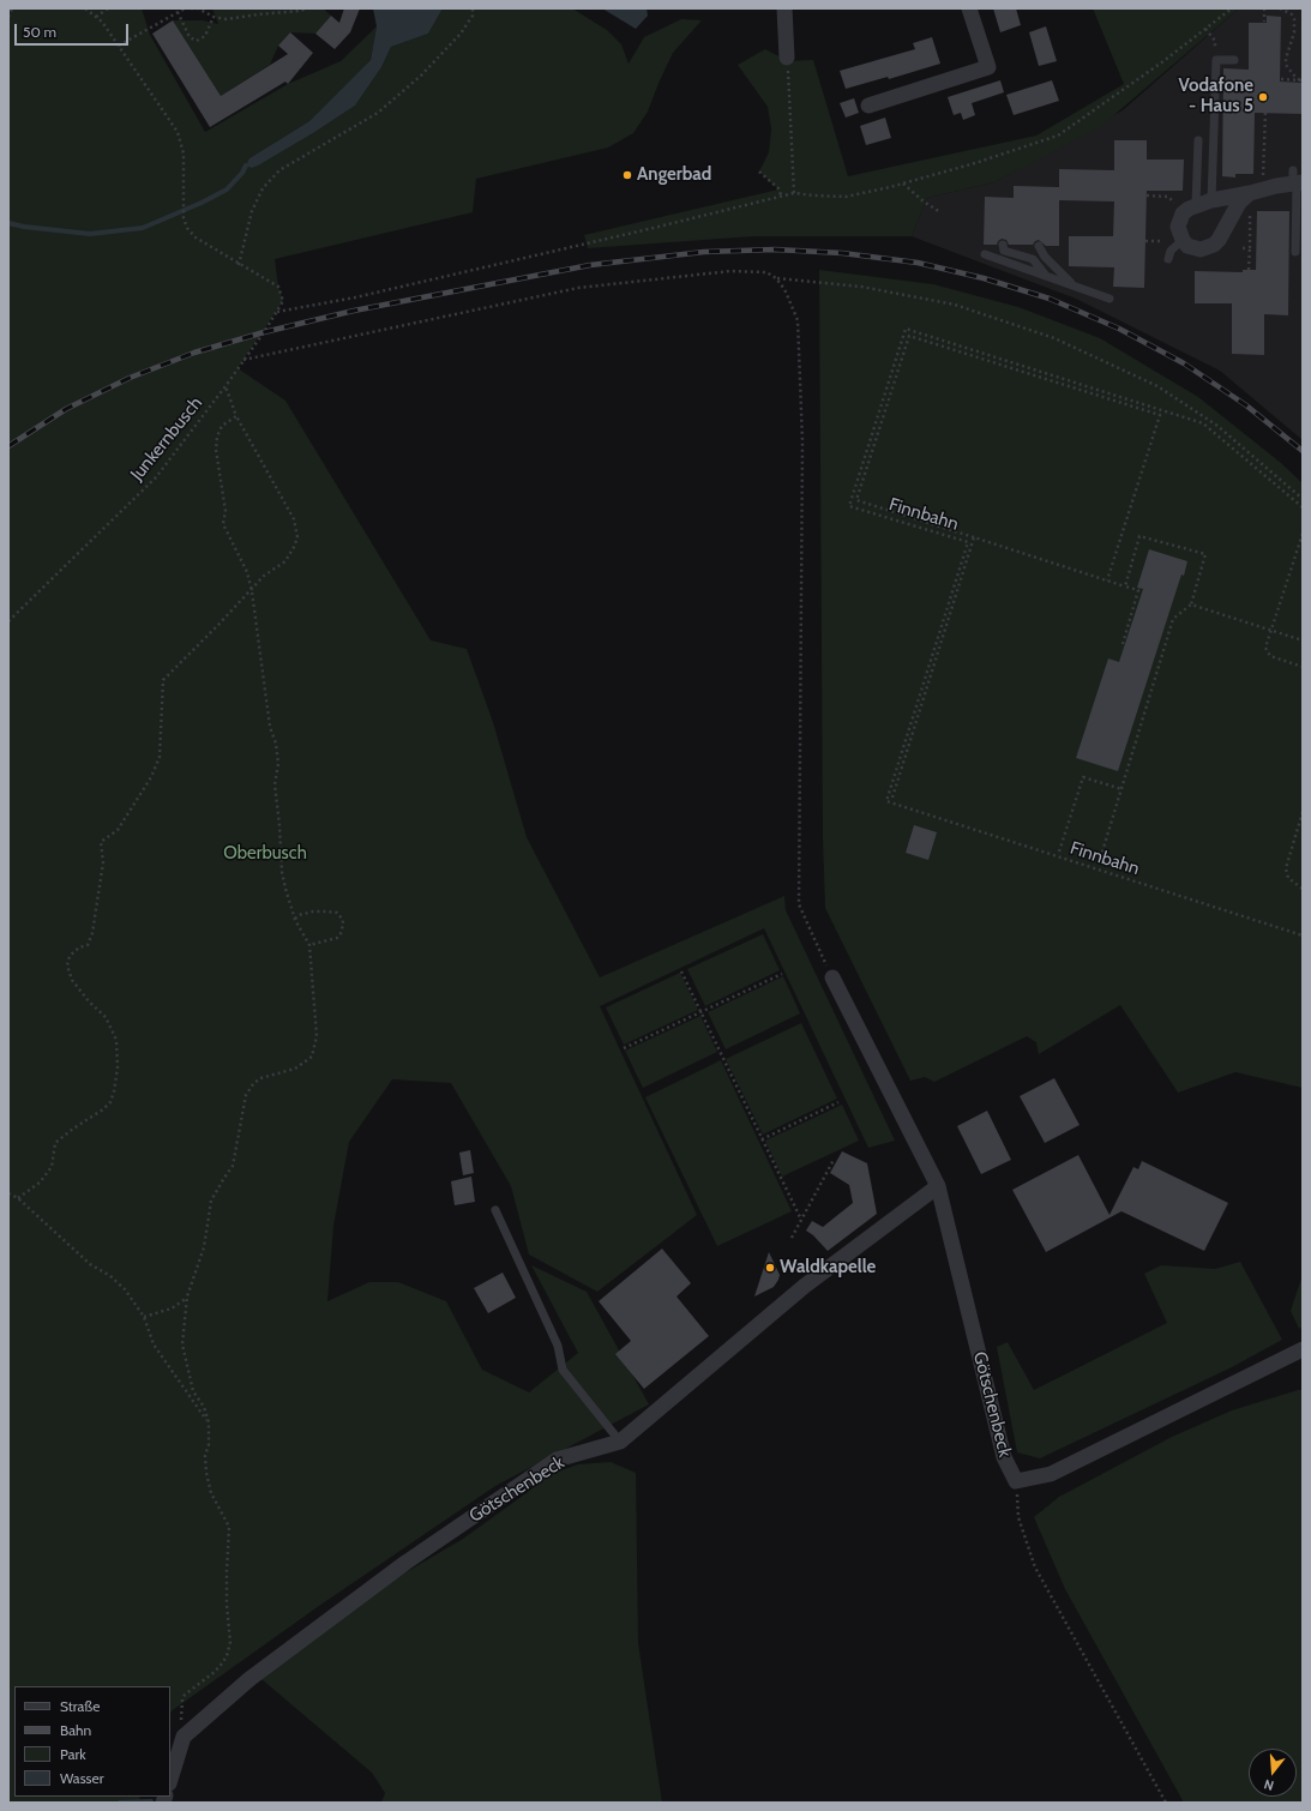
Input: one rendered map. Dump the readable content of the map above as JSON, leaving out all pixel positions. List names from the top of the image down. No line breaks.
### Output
{"streets":{"street":["Götschenbeck"],"path":["Junkernbusch","Finnbahn"]},"parks":["Oberbusch"],"places":["Vodafone - Haus 5","Angerbad","Waldkapelle"],"legend":["Straße","Bahn","Park","Wasser"],"scale_bar":"50 m","north":"bottom"}
